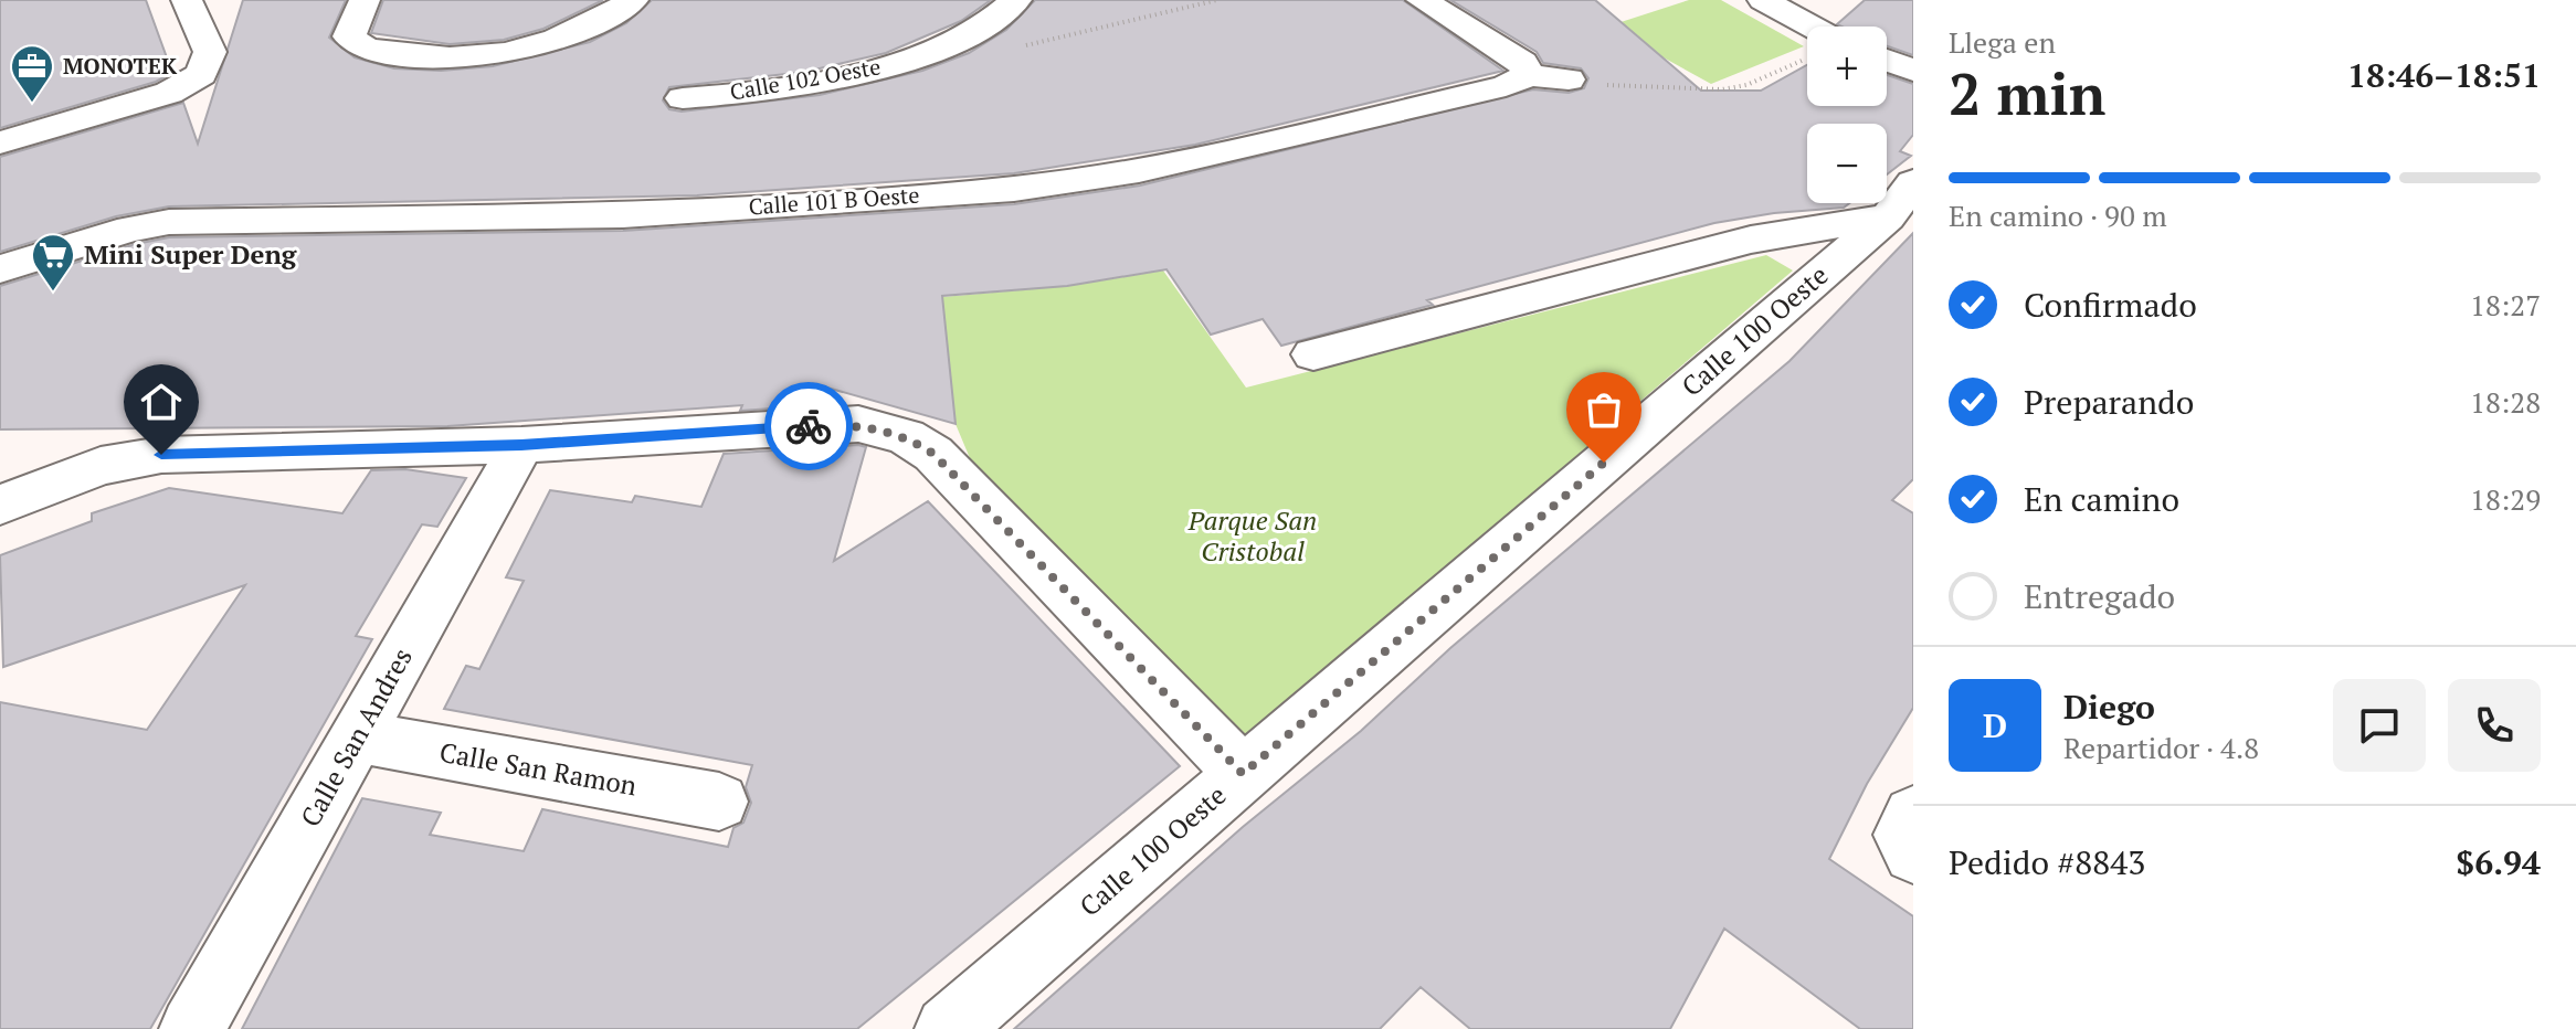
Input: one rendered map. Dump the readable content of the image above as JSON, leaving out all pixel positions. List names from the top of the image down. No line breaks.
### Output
{"streets":{"street":["Calle 102 Oeste","Calle 101 B Oeste","Calle 100 Oeste","Calle San Andres","Calle San Ramon"]},"crossings":[["Calle San Andres","Calle San Ramon"]],"parks":["Parque San Cristobal"],"places":{"office":["MONOTEK"],"supermarket":["Mini Super Deng"]},"page":{"heading":["2 min","Llega en","18:46–18:51"],"panel":["Diego","Repartidor · 4.8","Pedido #8843","$6.94"],"map_buttons":["+","−"],"bar":"En camino · 90 m","list":[["Confirmado","18:27"],["Preparando","18:28"],["En camino","18:29"],"Entregado"],"round":"D"}}
